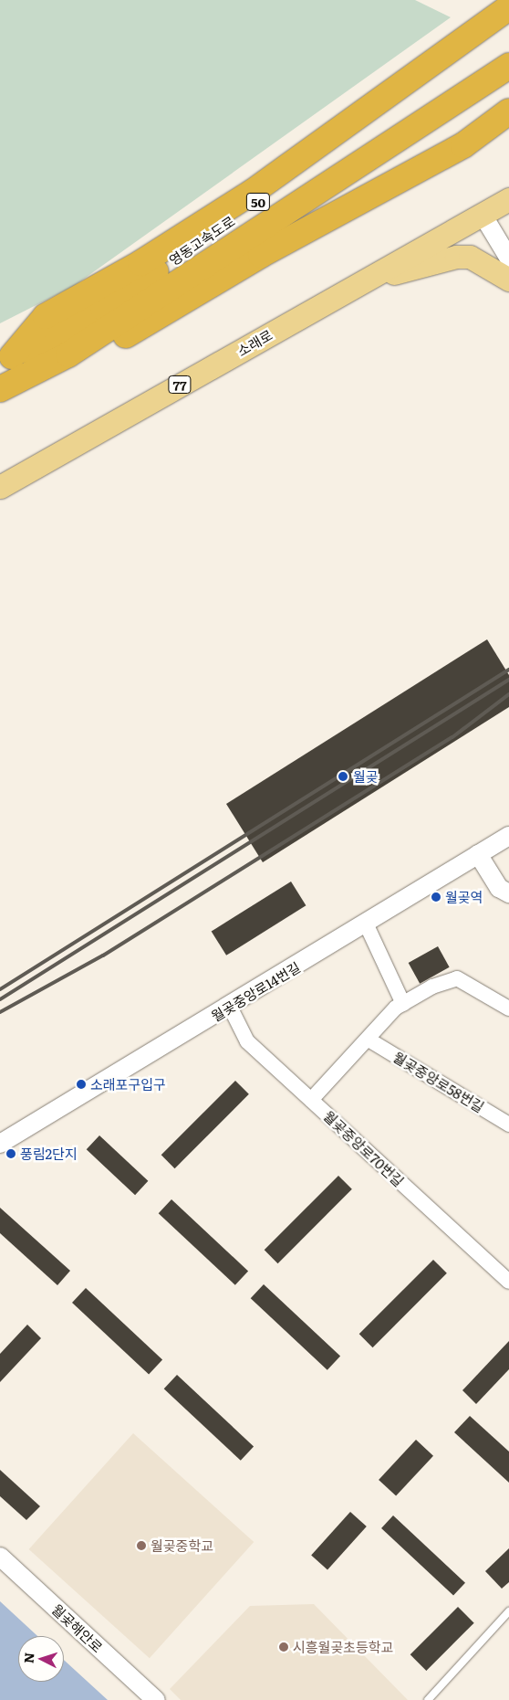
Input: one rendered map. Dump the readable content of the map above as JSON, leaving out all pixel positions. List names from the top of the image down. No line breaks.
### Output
{"streets":{"highway":["50","영동고속도로"],"main road":["소래로","77"],"street":["월곶중앙로14번길","월곶중앙로58번길","월곶중앙로70번길","월곶해안로"]},"crossings":[["월곶중앙로14번길","월곶중앙로70번길"]],"places":["월곶","월곶역","소래포구입구","풍림2단지","월곶중학교","시흥월곶초등학교"],"north":"left"}
